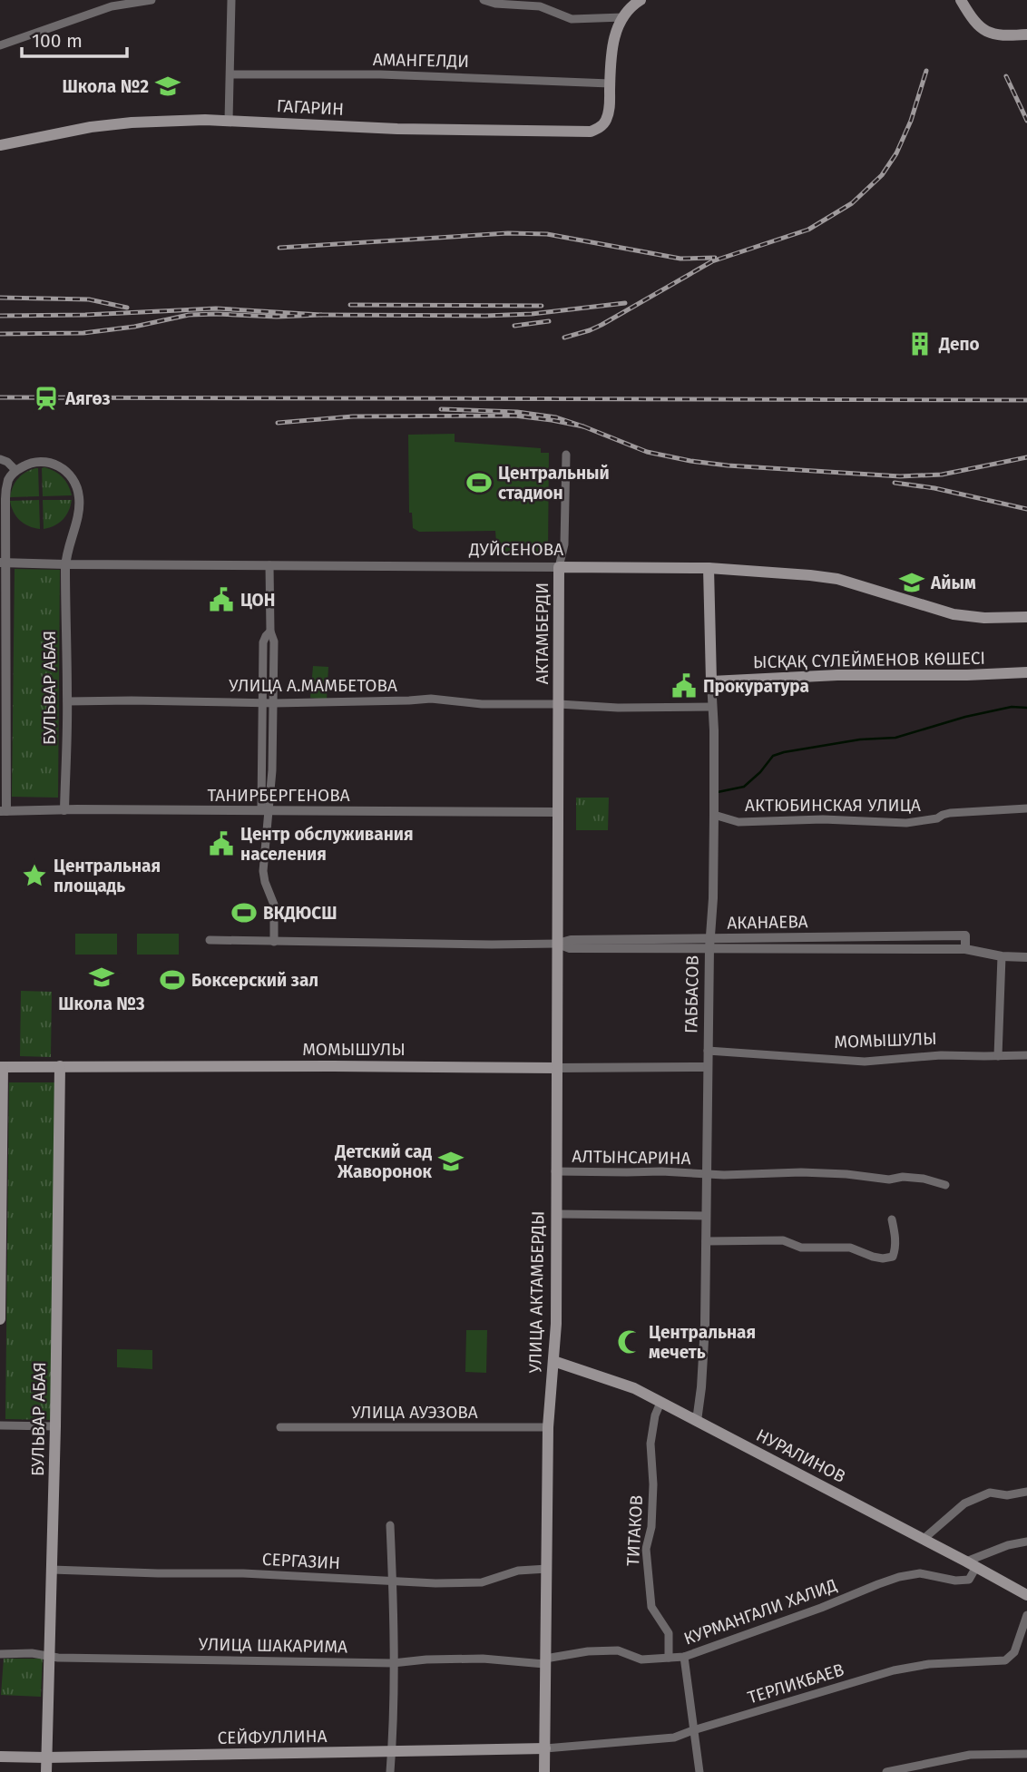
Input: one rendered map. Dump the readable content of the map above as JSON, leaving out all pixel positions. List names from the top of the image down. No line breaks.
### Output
{"streets":{"main road":["ГАГАРИН","ДУЙСЕНОВА","АКТАМБЕРДИ","ЫСҚАҚ СҮЛЕЙМЕНОВ КӨШЕСІ","БУЛЬВАР АБАЯ","ГАББАСОВ","МОМЫШУЛЫ","УЛИЦА АКТАМБЕРДЫ","НУРАЛИНОВ","СЕЙФУЛЛИНА"],"street":["АМАНГЕЛДИ","УЛИЦА А.МАМБЕТОВА","ТАНИРБЕРГЕНОВА","АКТЮБИНСКАЯ УЛИЦА","АКАНАЕВА","АЛТЫНСАРИНА","УЛИЦА АУЭЗОВА","ТИТАКОВ","СЕРГАЗИН","КУРМАНГАЛИ ХАЛИД","УЛИЦА ШАКАРИМА","ТЕРЛИКБАЕВ"]},"crossings":[["АМАНГЕЛДИ","ГАГАРИН"],["ДУЙСЕНОВА","АКТАМБЕРДИ"],["ДУЙСЕНОВА","БУЛЬВАР АБАЯ"],["ДУЙСЕНОВА","ГАББАСОВ"],["АКТАМБЕРДИ","УЛИЦА А.МАМБЕТОВА"],["АКТАМБЕРДИ","ТАНИРБЕРГЕНОВА"],["АКТАМБЕРДИ","УЛИЦА АКТАМБЕРДЫ"],["ЫСҚАҚ СҮЛЕЙМЕНОВ КӨШЕСІ","ГАББАСОВ"],["УЛИЦА А.МАМБЕТОВА","БУЛЬВАР АБАЯ"],["УЛИЦА А.МАМБЕТОВА","ГАББАСОВ"],["БУЛЬВАР АБАЯ","ТАНИРБЕРГЕНОВА"],["БУЛЬВАР АБАЯ","МОМЫШУЛЫ"],["БУЛЬВАР АБАЯ","СЕРГАЗИН"],["БУЛЬВАР АБАЯ","УЛИЦА ШАКАРИМА"],["БУЛЬВАР АБАЯ","СЕЙФУЛЛИНА"],["ТАНИРБЕРГЕНОВА","УЛИЦА АКТАМБЕРДЫ"],["АКТЮБИНСКАЯ УЛИЦА","ГАББАСОВ"],["АКАНАЕВА","ГАББАСОВ"],["АКАНАЕВА","УЛИЦА АКТАМБЕРДЫ"],["ГАББАСОВ","МОМЫШУЛЫ"],["ГАББАСОВ","АЛТЫНСАРИНА"],["ГАББАСОВ","НУРАЛИНОВ"],["МОМЫШУЛЫ","УЛИЦА АКТАМБЕРДЫ"],["АЛТЫНСАРИНА","УЛИЦА АКТАМБЕРДЫ"],["УЛИЦА АКТАМБЕРДЫ","УЛИЦА АУЭЗОВА"],["УЛИЦА АКТАМБЕРДЫ","НУРАЛИНОВ"],["УЛИЦА АКТАМБЕРДЫ","СЕРГАЗИН"],["УЛИЦА АКТАМБЕРДЫ","КУРМАНГАЛИ ХАЛИД"],["УЛИЦА АКТАМБЕРДЫ","УЛИЦА ШАКАРИМА"],["УЛИЦА АКТАМБЕРДЫ","ТЕРЛИКБАЕВ"],["УЛИЦА АКТАМБЕРДЫ","СЕЙФУЛЛИНА"],["НУРАЛИНОВ","ТИТАКОВ"],["НУРАЛИНОВ","КУРМАНГАЛИ ХАЛИД"],["ТИТАКОВ","КУРМАНГАЛИ ХАЛИД"],["КУРМАНГАЛИ ХАЛИД","УЛИЦА ШАКАРИМА"],["ТЕРЛИКБАЕВ","СЕЙФУЛЛИНА"]],"places":{"school or university":["Школа №2","Айым","Школа №3","Детский сад Жаворонок"],"building":["Депо"],"station":["Аягөз"],"sports":["Центральный стадион","ВКДЮСШ","Боксерский зал"],"public building":["ЦОН","Прокуратура","Центр обслуживания населения"],"place":["Центральная площадь"],"mosque":["Центральная мечеть"]},"scale_bar":"100 m"}
